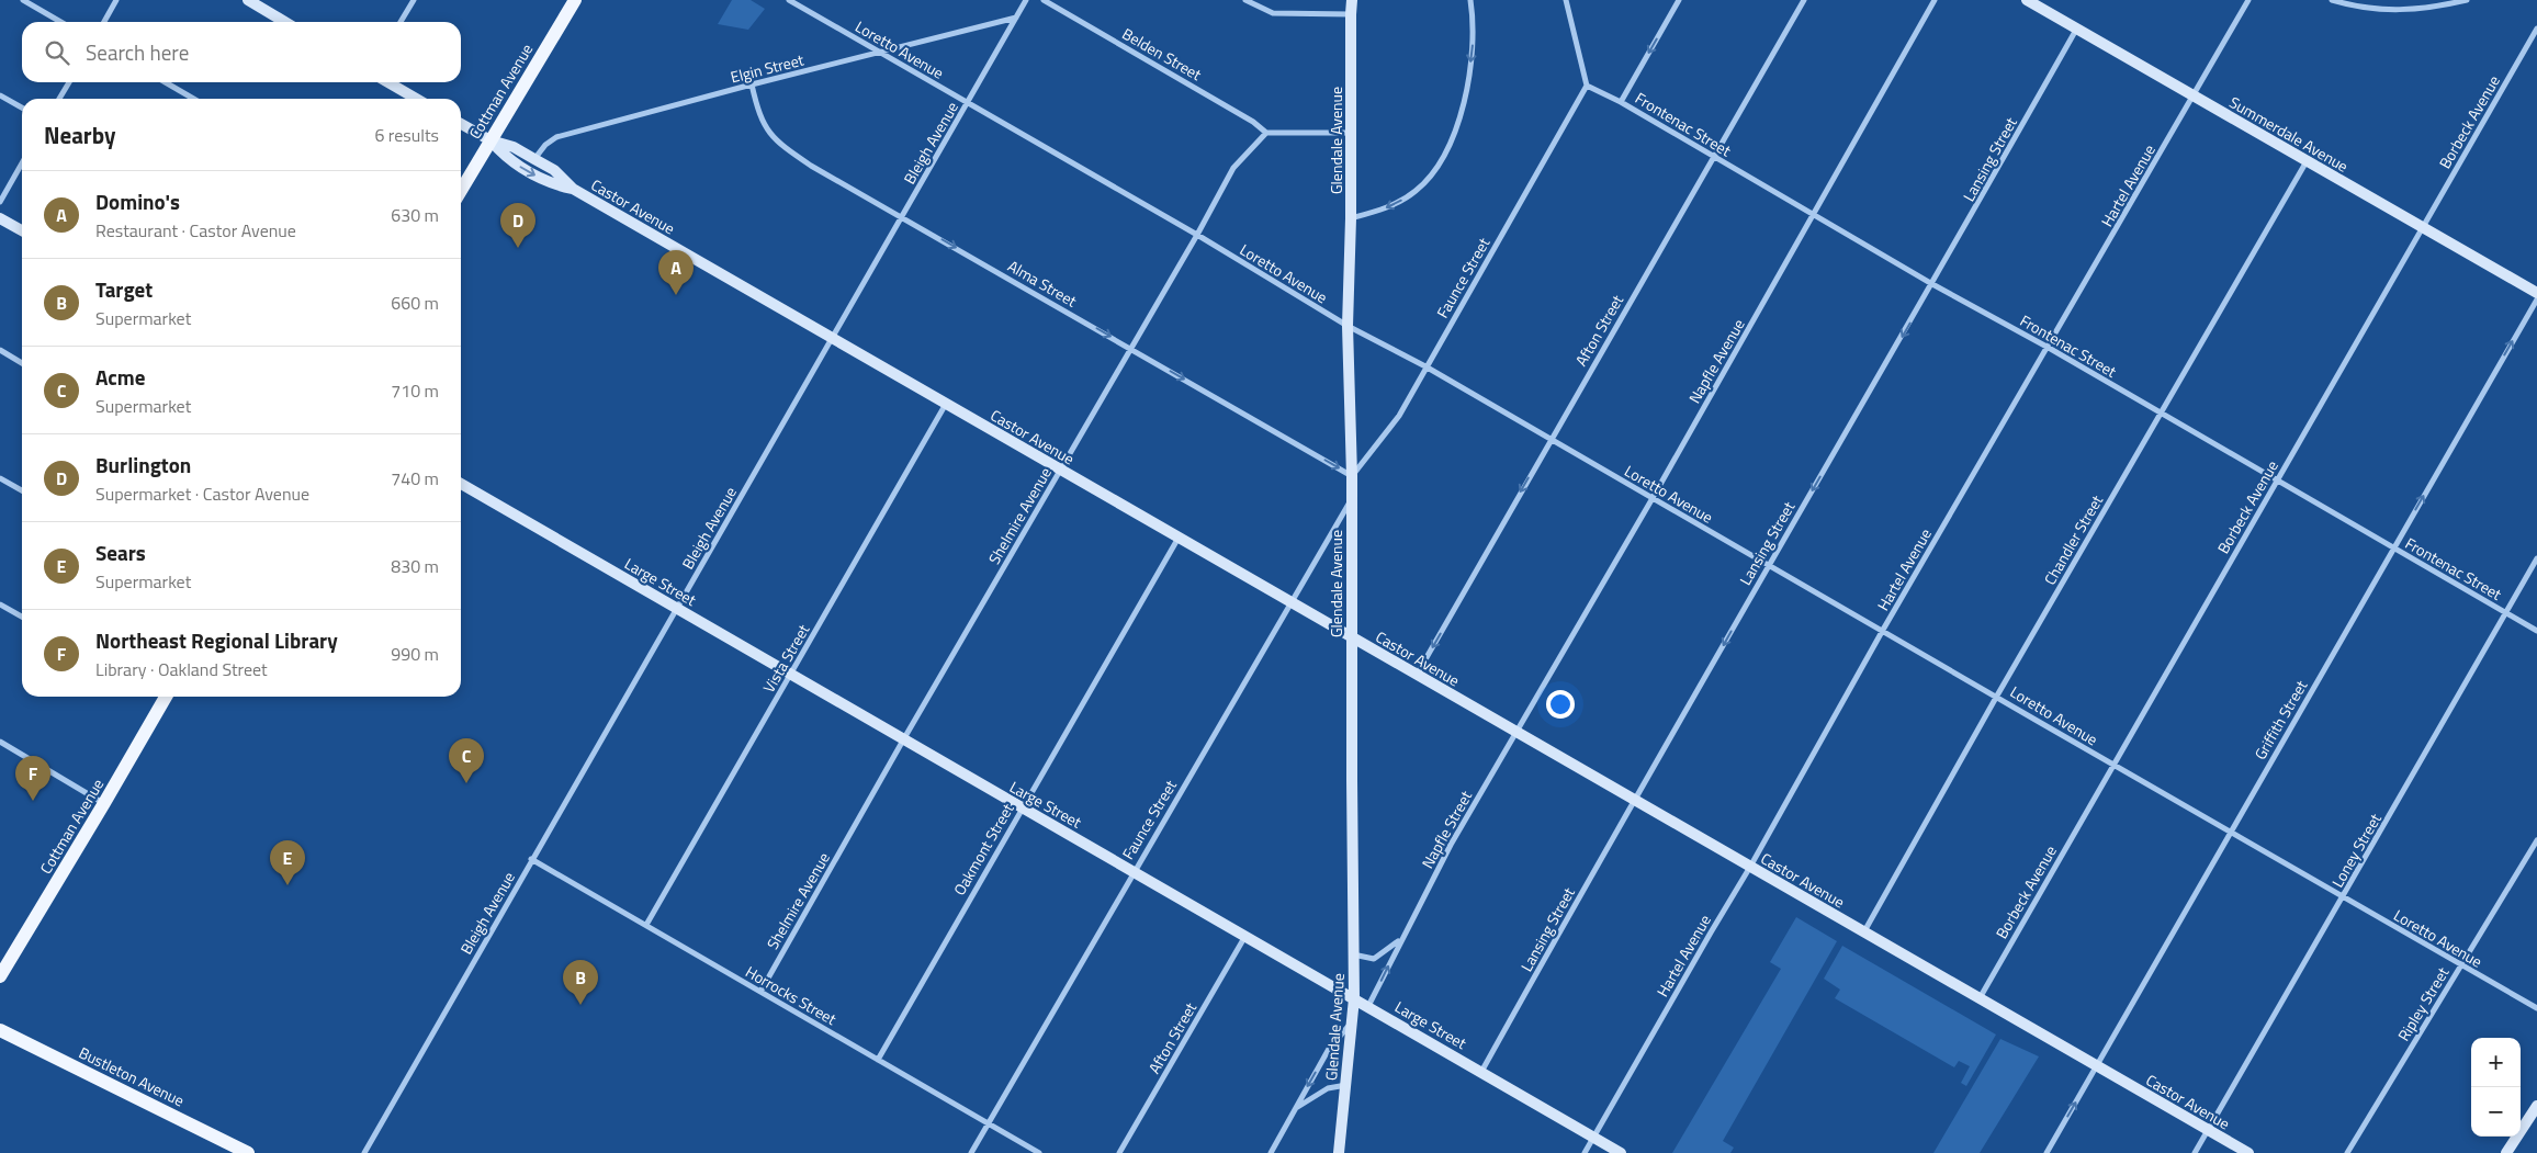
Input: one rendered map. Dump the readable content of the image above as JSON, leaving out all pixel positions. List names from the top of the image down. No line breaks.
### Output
{"streets":{"main road":["Cottman Avenue","Bustleton Avenue"],"street":["Loretto Avenue","Belden Street","Elgin Street","Borbeck Avenue","Frontenac Street","Summerdale Avenue","Glendale Avenue","Bleigh Avenue","Lansing Street","Hartel Avenue","Castor Avenue","Faunce Street","Alma Street","Afton Street","Napfle Avenue","Shelmire Avenue","Chandler Street","Large Street","Vista Street","Griffith Street","Napfle Street","Oakmont Street","Loney Street","Horrocks Street","Ripley Street"]},"crossings":[["Loretto Avenue","Elgin Street"],["Loretto Avenue","Borbeck Avenue"],["Loretto Avenue","Glendale Avenue"],["Loretto Avenue","Bleigh Avenue"],["Loretto Avenue","Lansing Street"],["Loretto Avenue","Hartel Avenue"],["Loretto Avenue","Faunce Street"],["Loretto Avenue","Afton Street"],["Loretto Avenue","Napfle Avenue"],["Loretto Avenue","Shelmire Avenue"],["Loretto Avenue","Chandler Street"],["Loretto Avenue","Griffith Street"],["Loretto Avenue","Loney Street"],["Loretto Avenue","Ripley Street"],["Belden Street","Shelmire Avenue"],["Elgin Street","Bleigh Avenue"],["Elgin Street","Castor Avenue"],["Elgin Street","Alma Street"],["Cottman Avenue","Castor Avenue"],["Borbeck Avenue","Frontenac Street"],["Borbeck Avenue","Summerdale Avenue"],["Borbeck Avenue","Castor Avenue"],["Frontenac Street","Lansing Street"],["Frontenac Street","Hartel Avenue"],["Frontenac Street","Faunce Street"],["Frontenac Street","Afton Street"],["Frontenac Street","Napfle Avenue"],["Frontenac Street","Chandler Street"],["Frontenac Street","Griffith Street"],["Frontenac Street","Loney Street"],["Summerdale Avenue","Lansing Street"],["Summerdale Avenue","Hartel Avenue"],["Summerdale Avenue","Chandler Street"],["Glendale Avenue","Castor Avenue"],["Glendale Avenue","Faunce Street"],["Glendale Avenue","Alma Street"],["Glendale Avenue","Large Street"],["Glendale Avenue","Napfle Street"],["Bleigh Avenue","Castor Avenue"],["Bleigh Avenue","Alma Street"],["Bleigh Avenue","Large Street"],["Bleigh Avenue","Horrocks Street"],["Lansing Street","Castor Avenue"],["Lansing Street","Large Street"],["Hartel Avenue","Castor Avenue"],["Hartel Avenue","Large Street"],["Castor Avenue","Faunce Street"],["Castor Avenue","Afton Street"],["Castor Avenue","Napfle Avenue"],["Castor Avenue","Shelmire Avenue"],["Castor Avenue","Chandler Street"],["Castor Avenue","Vista Street"],["Castor Avenue","Griffith Street"],["Castor Avenue","Napfle Street"],["Castor Avenue","Oakmont Street"],["Castor Avenue","Loney Street"],["Faunce Street","Alma Street"],["Faunce Street","Large Street"],["Faunce Street","Horrocks Street"],["Alma Street","Shelmire Avenue"],["Afton Street","Large Street"],["Napfle Avenue","Napfle Street"],["Shelmire Avenue","Large Street"],["Shelmire Avenue","Horrocks Street"],["Large Street","Vista Street"],["Large Street","Napfle Street"],["Large Street","Oakmont Street"],["Vista Street","Horrocks Street"],["Oakmont Street","Horrocks Street"]],"one_way":["Lansing Street","Alma Street","Griffith Street"],"page":{"search":"Search here","heading":["Nearby","6 results"],"list":[{"mark":"A","name":"Domino's","note":"Restaurant · Castor Avenue","value":"630 m"},{"mark":"B","name":"Target","note":"Supermarket","value":"660 m"},{"mark":"C","name":"Acme","note":"Supermarket","value":"710 m"},{"mark":"D","name":"Burlington","note":"Supermarket · Castor Avenue","value":"740 m"},{"mark":"E","name":"Sears","note":"Supermarket","value":"830 m"},{"mark":"F","name":"Northeast Regional Library","note":"Library · Oakland Street","value":"990 m"}],"pins":["D","A","C","F","E","B"],"map_buttons":["+","−"]}}
